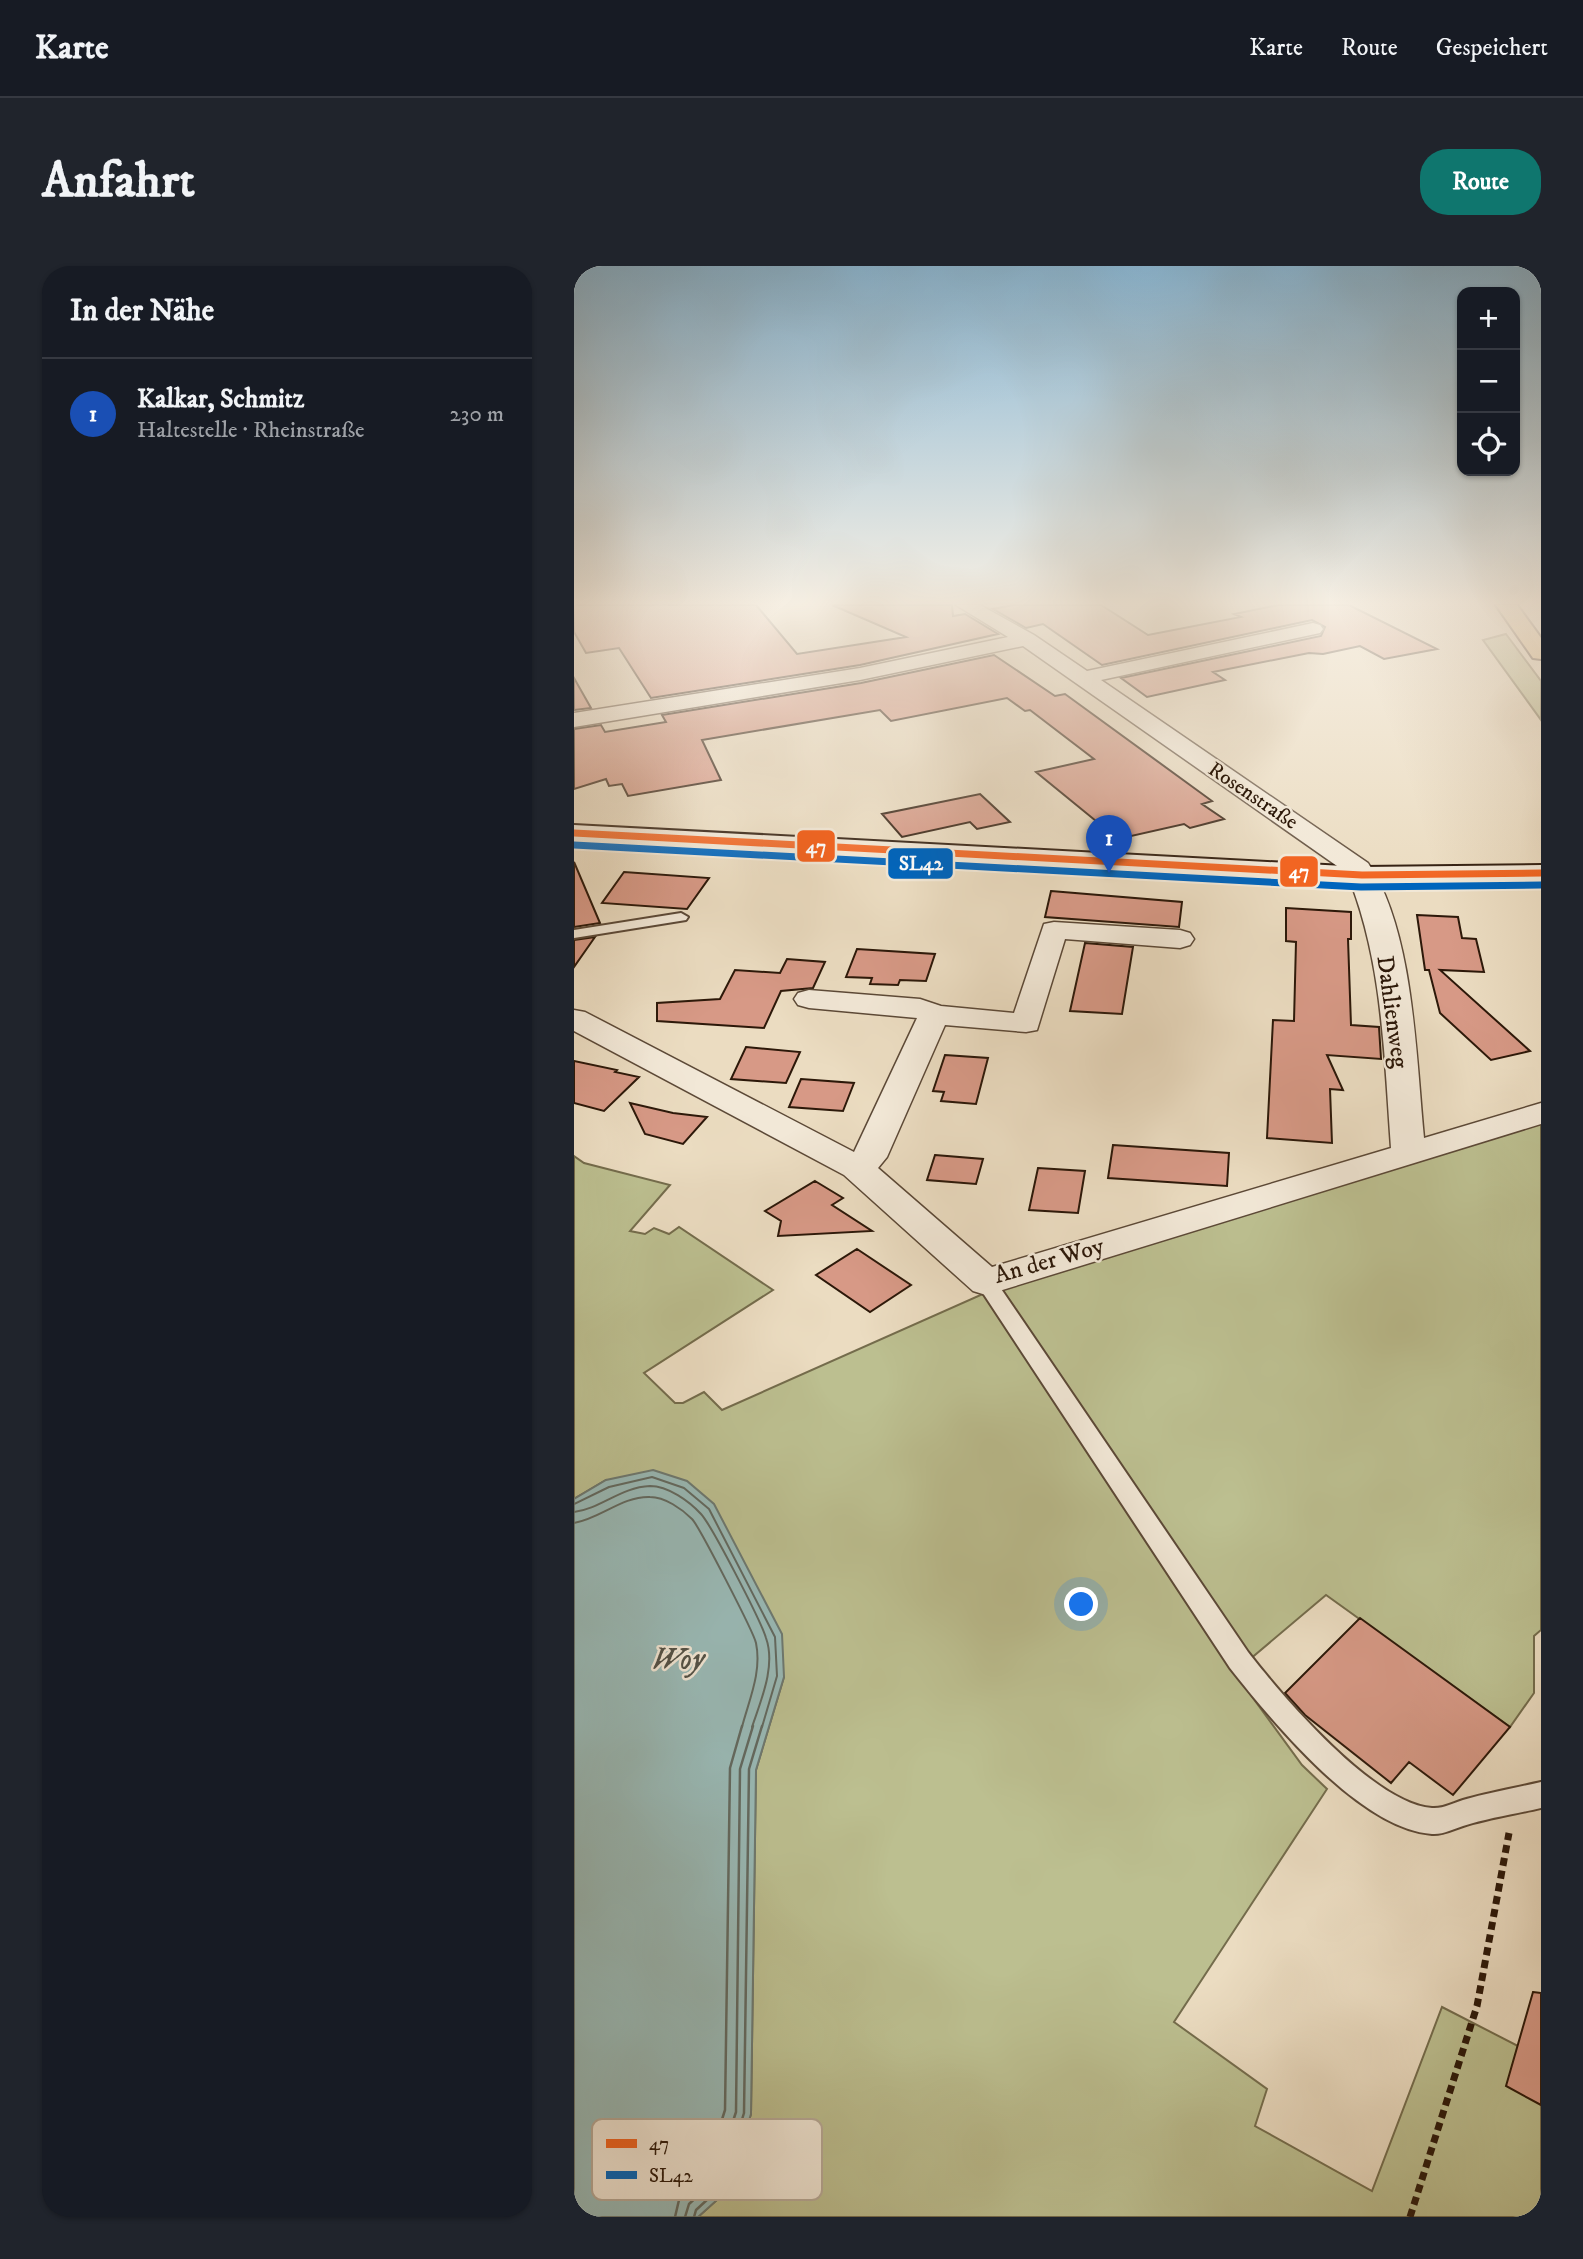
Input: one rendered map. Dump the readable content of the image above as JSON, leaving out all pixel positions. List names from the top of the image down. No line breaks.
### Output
{"streets":{"street":["Rosenstraße","Dahlienweg","An der Woy"]},"crossings":[["Rosenstraße","Dahlienweg"],["Dahlienweg","An der Woy"]],"water":["Woy"],"lines":["transit line 47","transit line SL42"],"legend":["47","SL42"],"page":{"header":"Karte","nav":["Karte","Route","Gespeichert"],"buttons":"Route","title":"Anfahrt","heading":"In der Nähe","map_buttons":["+","−"],"list":[{"mark":"1","name":"Kalkar, Schmitz","note":"Haltestelle · Rheinstraße","value":"230 m"}],"pins":"1"}}
